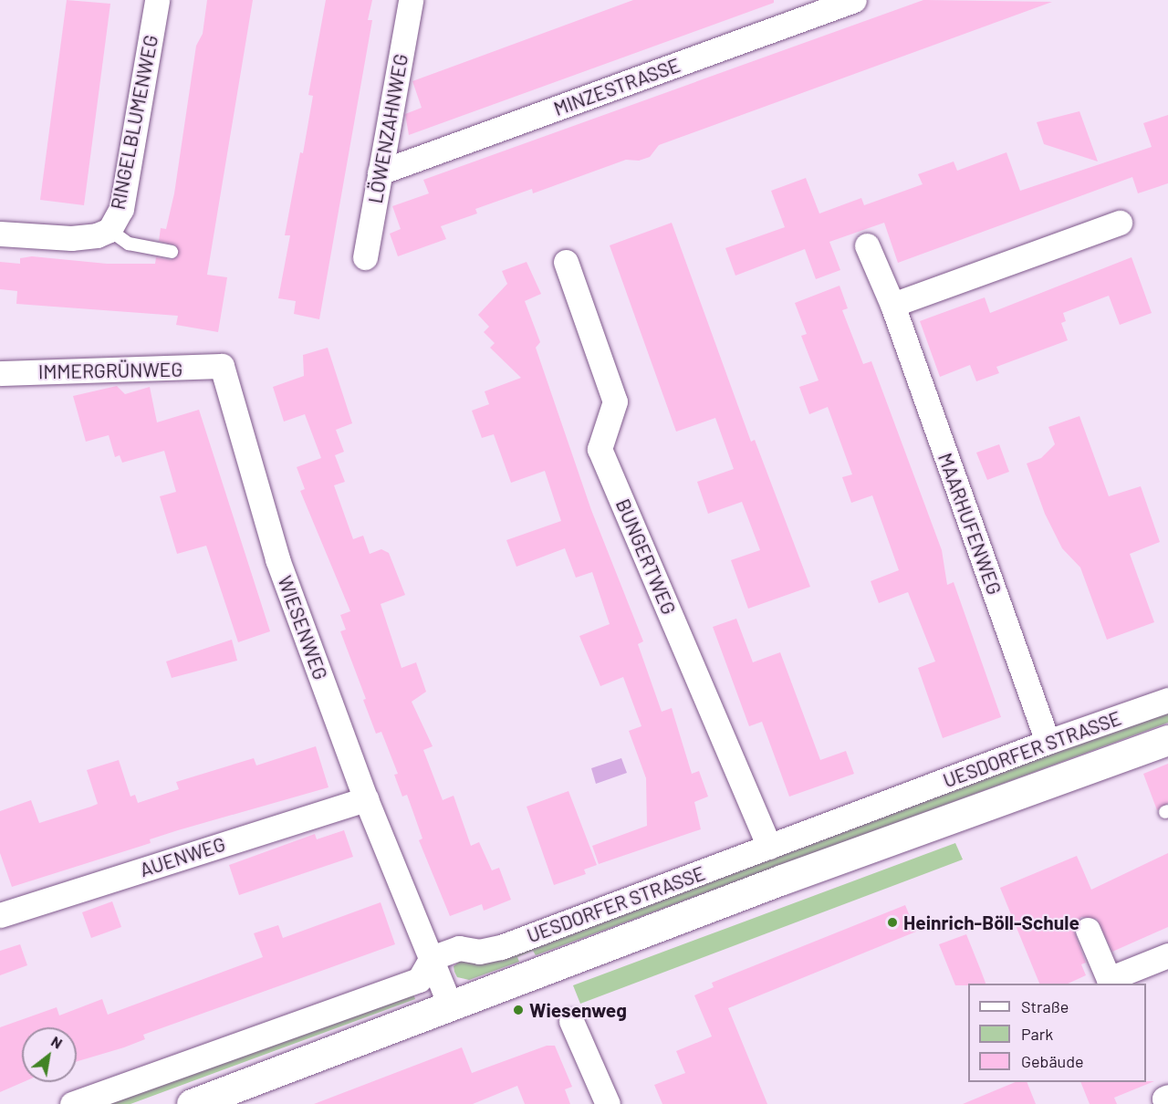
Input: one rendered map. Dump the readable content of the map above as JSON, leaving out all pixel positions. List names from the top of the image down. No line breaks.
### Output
{"streets":{"street":["MINZESTRASSE","RINGELBLUMENWEG","LÖWENZAHNWEG","IMMERGRÜNWEG","MAARHUFENWEG","BUNGERTWEG","WIESENWEG","UESDORFER STRASSE","AUENWEG"]},"crossings":[["MINZESTRASSE","LÖWENZAHNWEG"],["IMMERGRÜNWEG","WIESENWEG"],["MAARHUFENWEG","UESDORFER STRASSE"],["BUNGERTWEG","UESDORFER STRASSE"],["WIESENWEG","UESDORFER STRASSE"],["WIESENWEG","AUENWEG"]],"places":["Heinrich-Böll-Schule","Wiesenweg"],"legend":["Straße","Park","Gebäude"],"north":"top right"}
